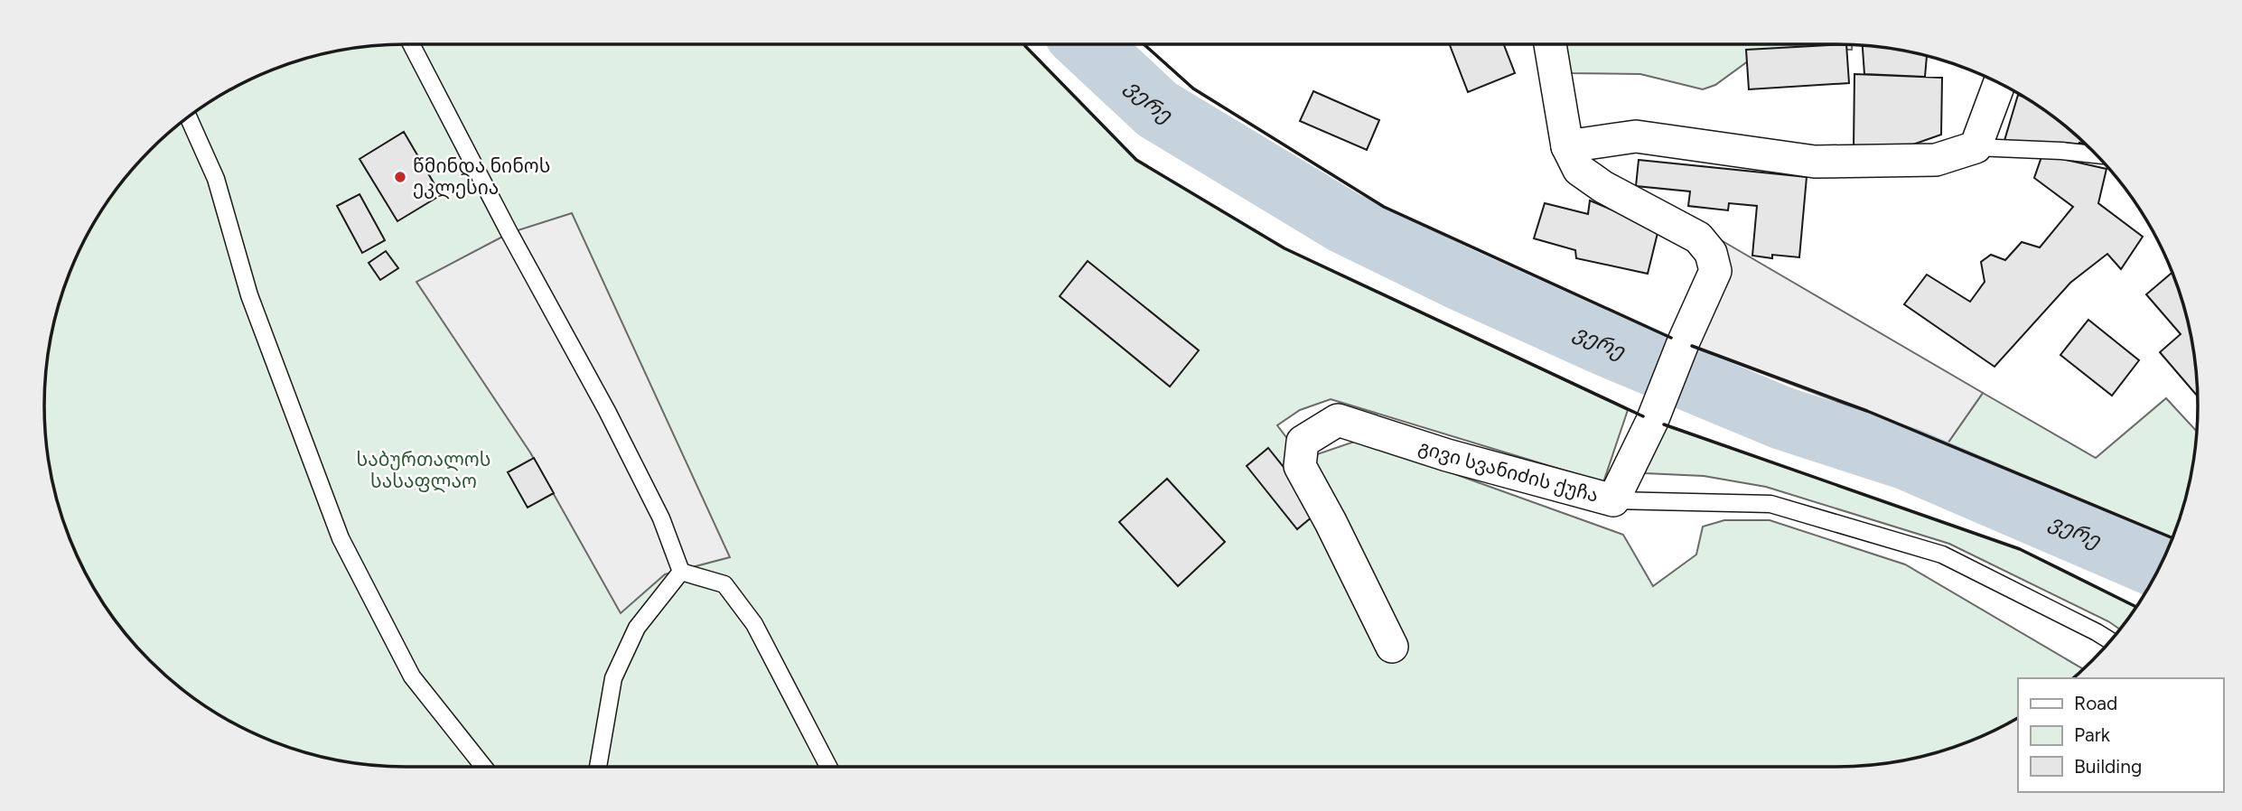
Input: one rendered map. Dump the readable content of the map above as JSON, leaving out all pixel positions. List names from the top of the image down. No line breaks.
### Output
{"streets":{"street":["გივი სვანიძის ქუჩა"]},"water":["ვერე"],"parks":["საბურთალოს სასაფლაო"],"places":["წმინდა ნინოს ეკლესია"],"legend":["Road","Park","Building"]}
